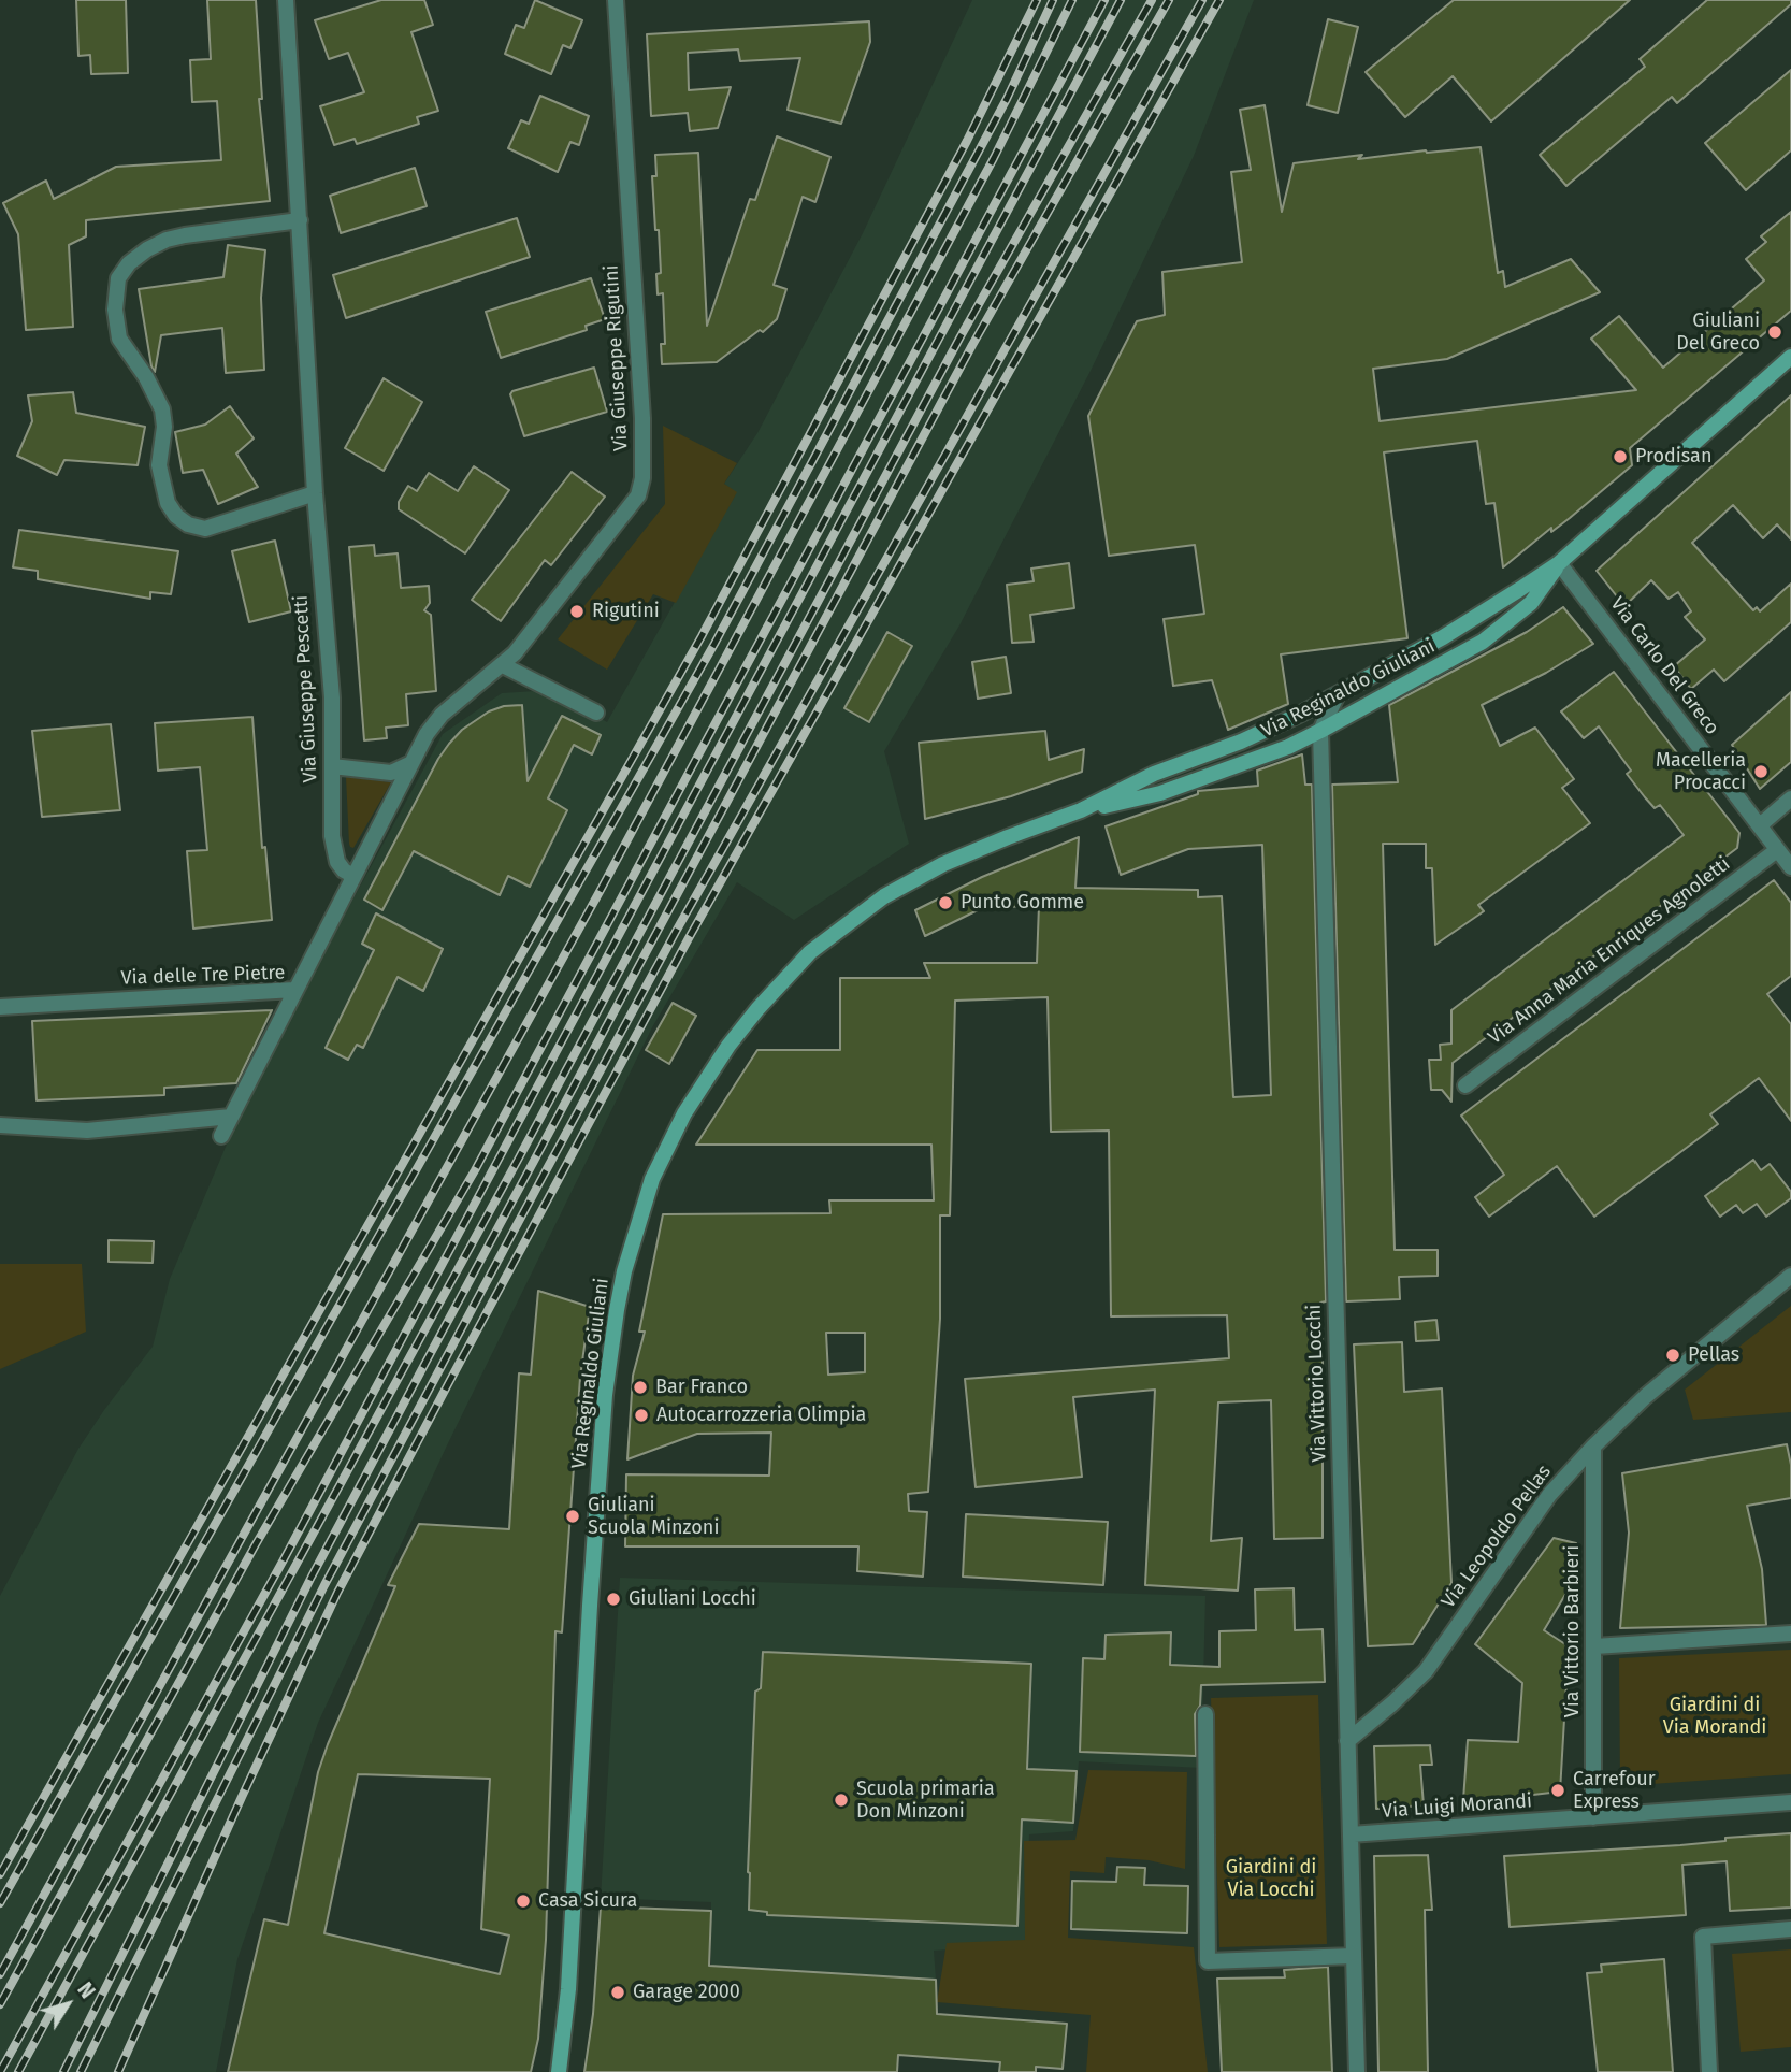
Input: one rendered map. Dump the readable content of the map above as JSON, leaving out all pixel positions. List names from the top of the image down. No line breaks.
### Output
{"streets":{"main road":["Via Reginaldo Giuliani"],"street":["Via Giuseppe Rigutini","Via Carlo Del Greco","Via Giuseppe Pescetti","Via Anna Maria Enriques Agnoletti","Via delle Tre Pietre","Via Vittorio Locchi","Via Leopoldo Pellas","Via Vittorio Barbieri","Via Luigi Morandi"]},"crossings":[["Via Giuseppe Rigutini","Via Giuseppe Pescetti"],["Via Giuseppe Rigutini","Via delle Tre Pietre"],["Via Carlo Del Greco","Via Reginaldo Giuliani"],["Via Carlo Del Greco","Via Anna Maria Enriques Agnoletti"],["Via Reginaldo Giuliani","Via Vittorio Locchi"],["Via Vittorio Locchi","Via Leopoldo Pellas"],["Via Vittorio Locchi","Via Luigi Morandi"],["Via Leopoldo Pellas","Via Vittorio Barbieri"],["Via Vittorio Barbieri","Via Luigi Morandi"]],"parks":["Giardini di Via Morandi","Giardini di Via Locchi"],"places":["Giuliani Del Greco","Prodisan","Rigutini","Macelleria Procacci","Punto Gomme","Pellas","Bar Franco","Autocarrozzeria Olimpia","Giuliani Scuola Minzoni","Giuliani Locchi","Carrefour Express","Scuola primaria Don Minzoni","Casa Sicura","Garage 2000"],"north":"top right"}
